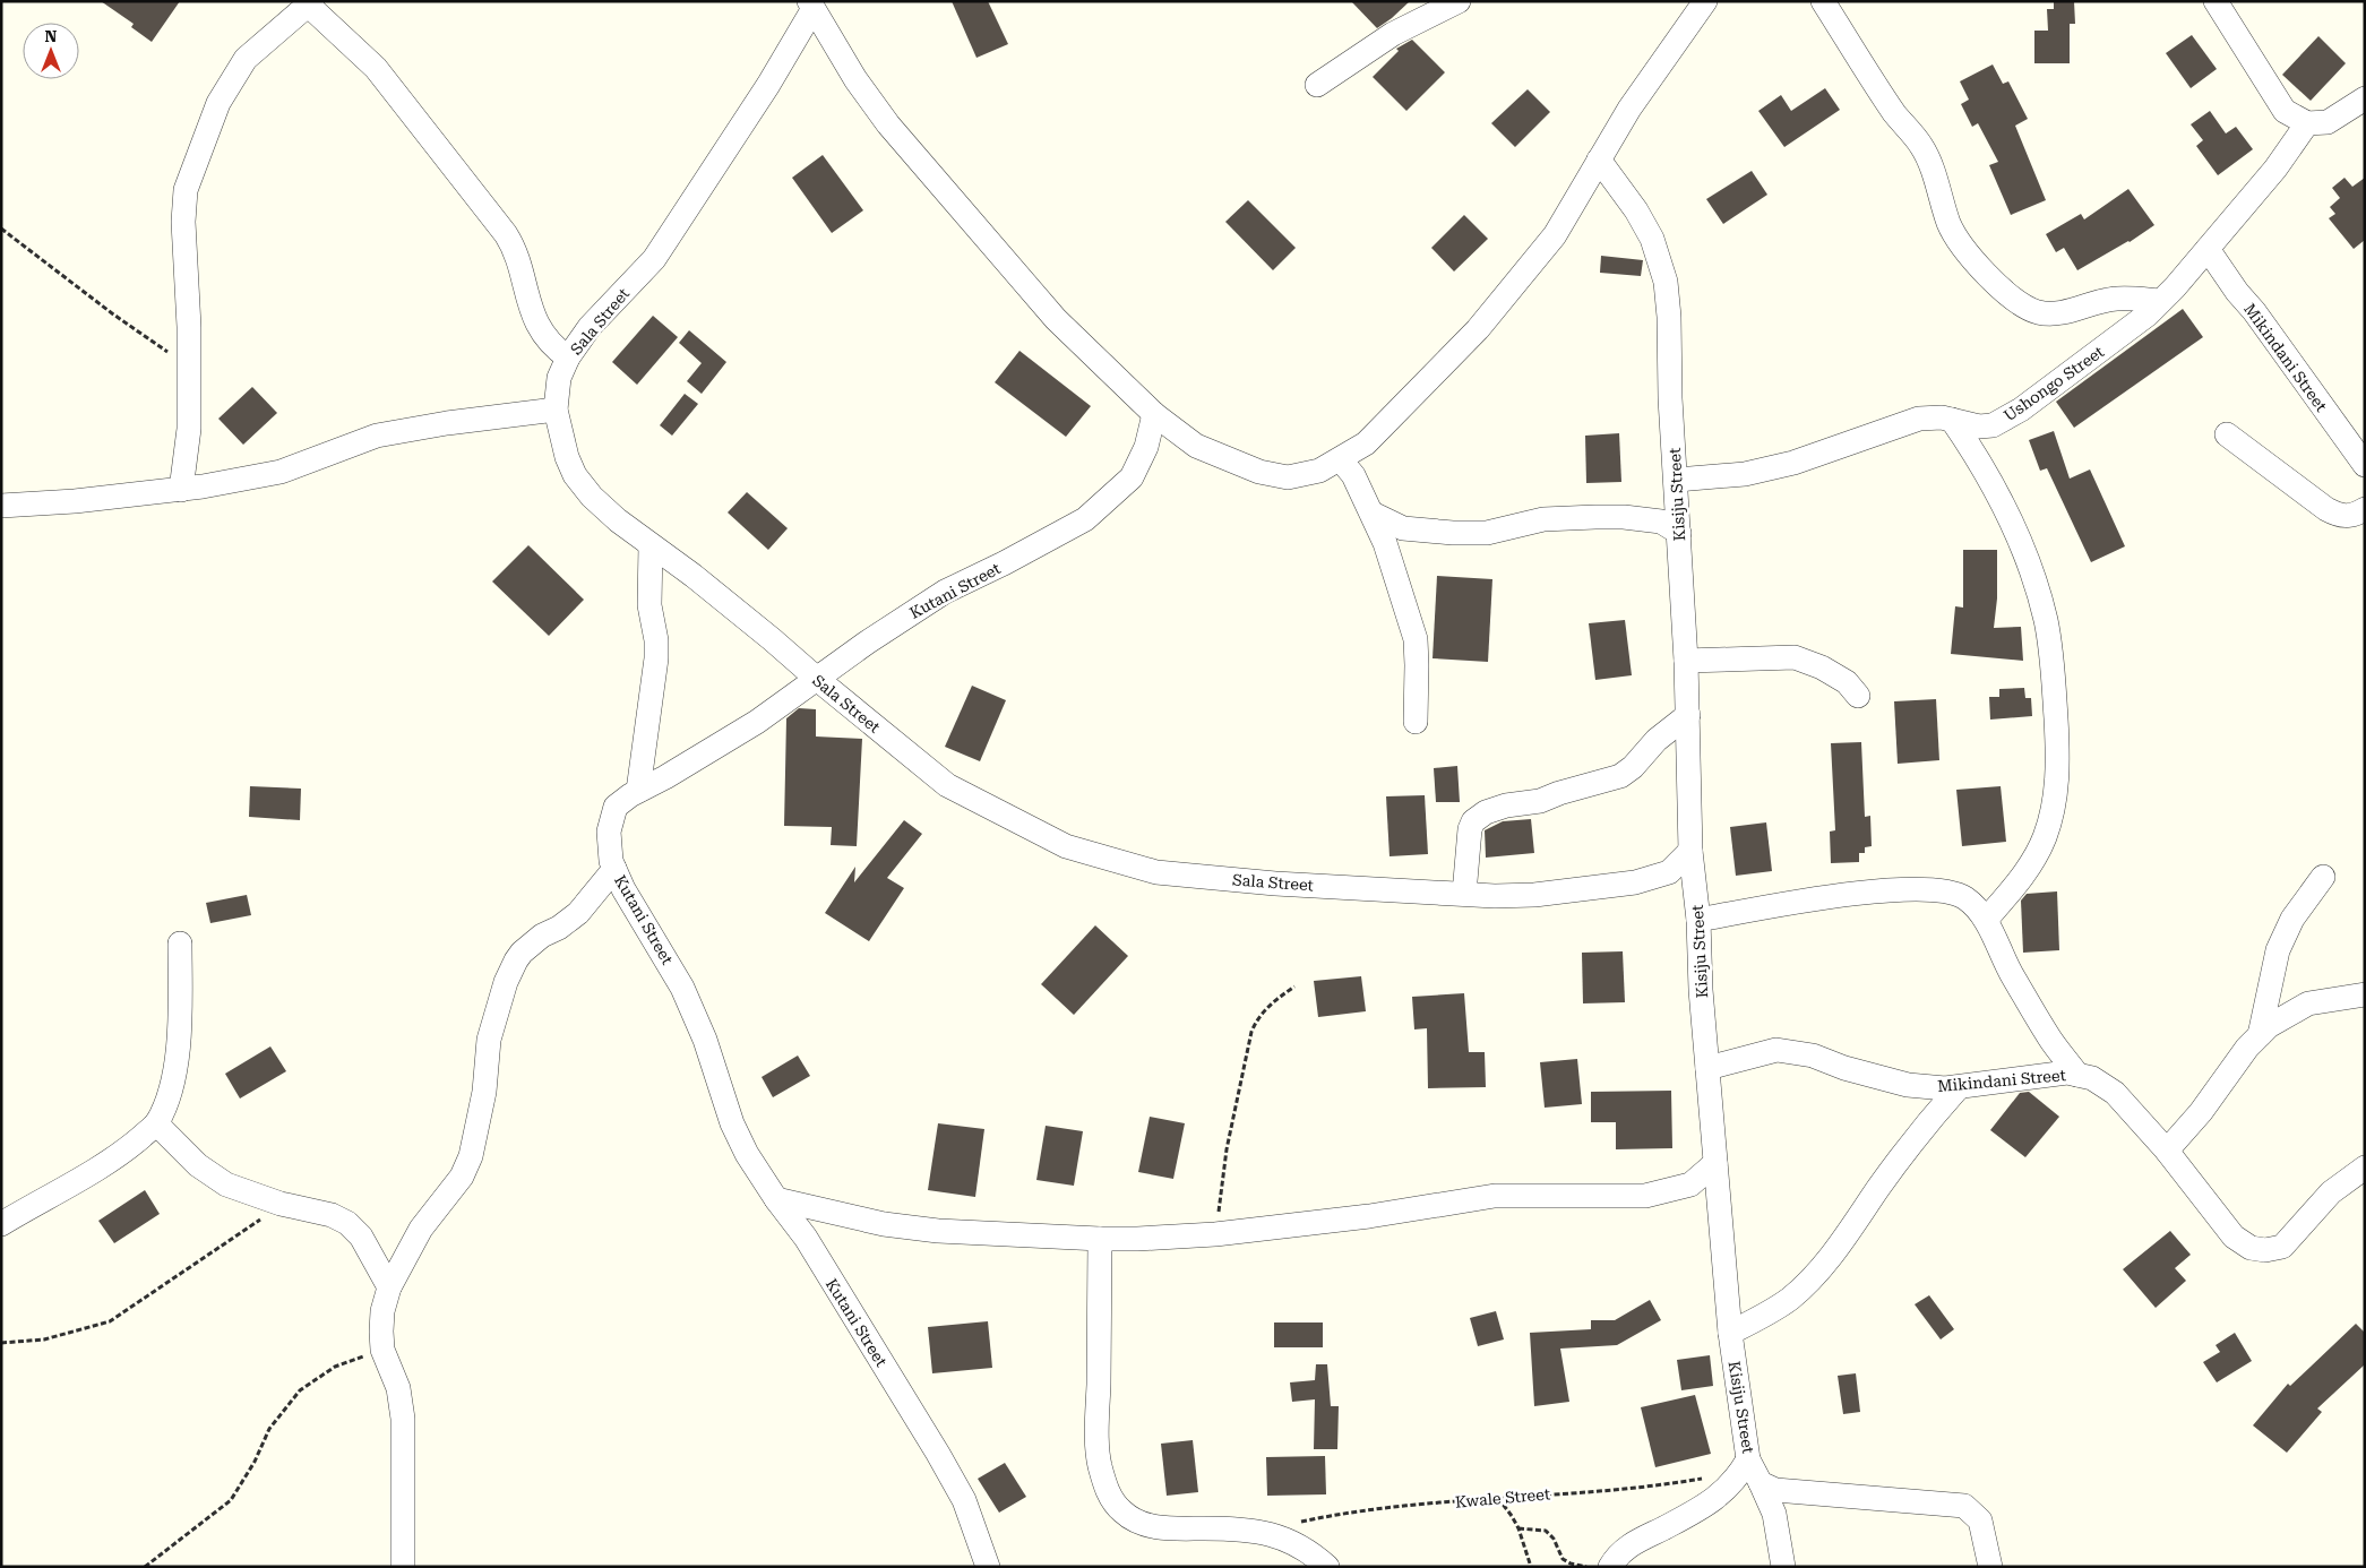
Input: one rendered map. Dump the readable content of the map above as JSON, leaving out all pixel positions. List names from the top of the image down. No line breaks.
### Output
{"streets":{"street":["Sala Street","Mikindani Street","Ushongo Street","Kisiju Street","Kutani Street"],"path":["Kwale Street"]},"crossings":[["Sala Street","Kisiju Street"],["Sala Street","Kutani Street"],["Mikindani Street","Ushongo Street"],["Mikindani Street","Kisiju Street"],["Ushongo Street","Kisiju Street"],["Kisiju Street","Kwale Street"]],"north":"top"}
